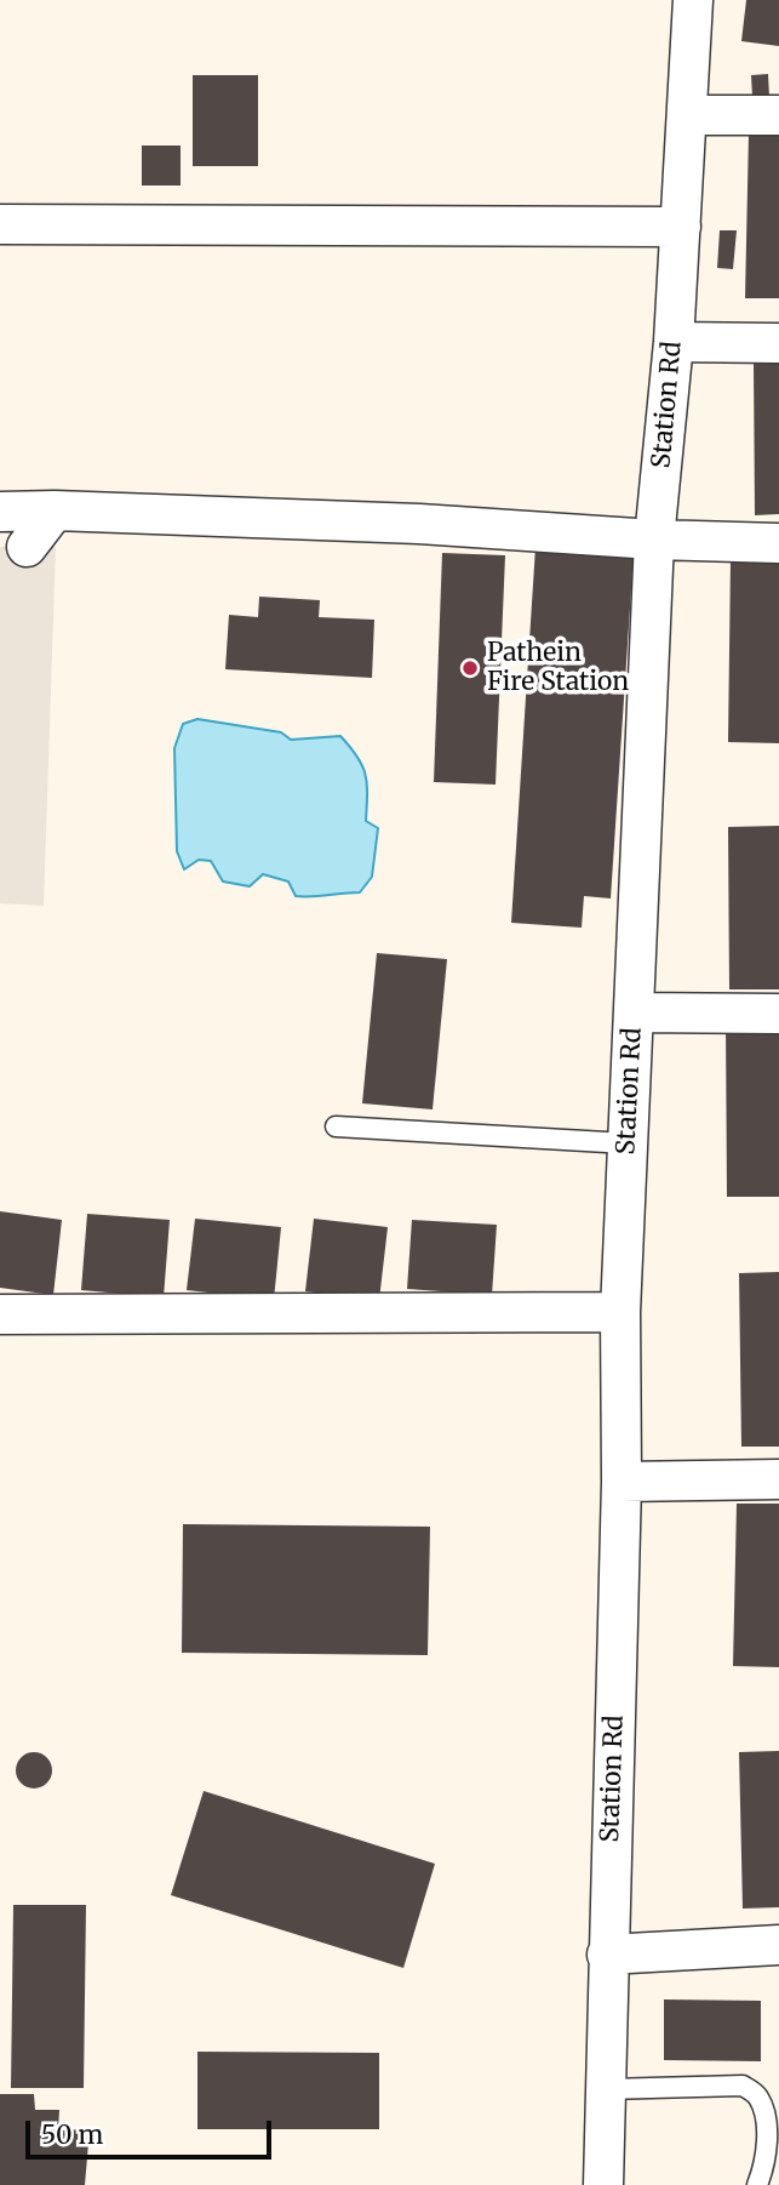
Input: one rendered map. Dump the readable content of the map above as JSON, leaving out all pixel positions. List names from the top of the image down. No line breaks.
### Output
{"streets":{"street":["Station Rd"]},"places":["Pathein Fire Station"],"scale_bar":"50 m"}
